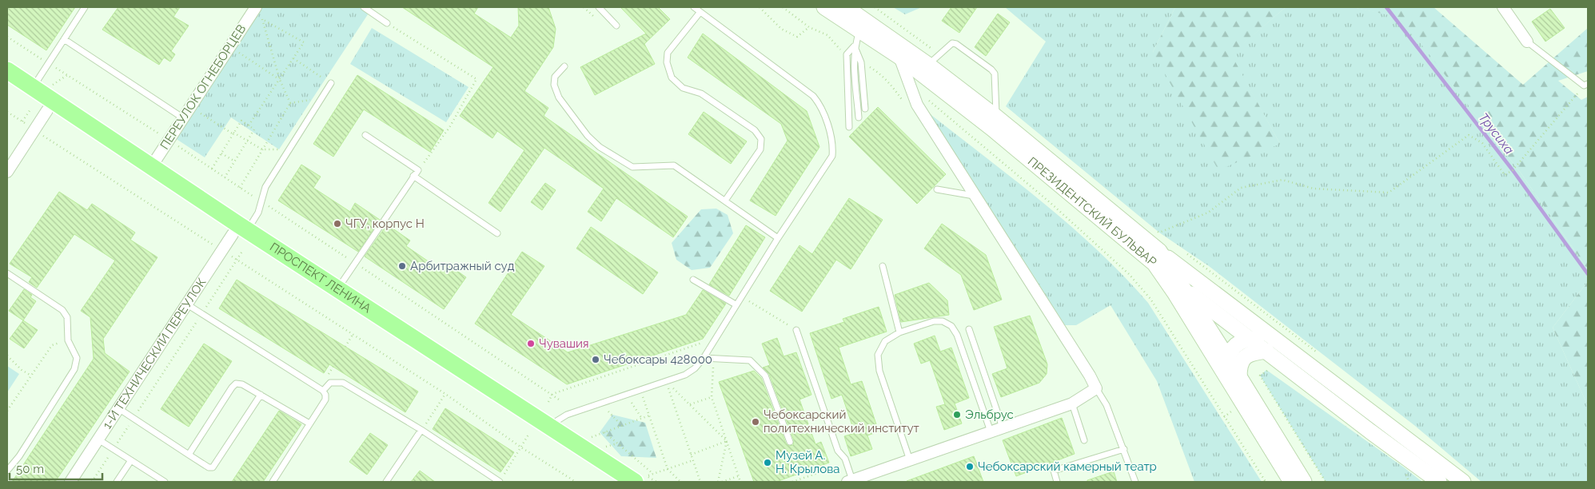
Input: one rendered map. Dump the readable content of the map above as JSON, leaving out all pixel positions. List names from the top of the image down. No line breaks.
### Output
{"streets":{"main road":["ПРЕЗИДЕНТСКИЙ БУЛЬВАР","ПРОСПЕКТ ЛЕНИНА"],"street":["ПЕРЕУЛОК ОГНЕБОРЦЕВ","1-Й ТЕХНИЧЕСКИЙ ПЕРЕУЛОК"]},"crossings":[["ПЕРЕУЛОК ОГНЕБОРЦЕВ","ПРОСПЕКТ ЛЕНИНА"],["ПРОСПЕКТ ЛЕНИНА","1-Й ТЕХНИЧЕСКИЙ ПЕРЕУЛОК"]],"water":["Трусиха"],"places":["ЧГУ, корпус Н","Арбитражный суд","Чувашия","Чебоксары 428000","Эльбрус","Чебоксарский политехнический институт","Музей А. Н. Крылова","Чебоксарский камерный театр"],"scale_bar":"50 m"}
